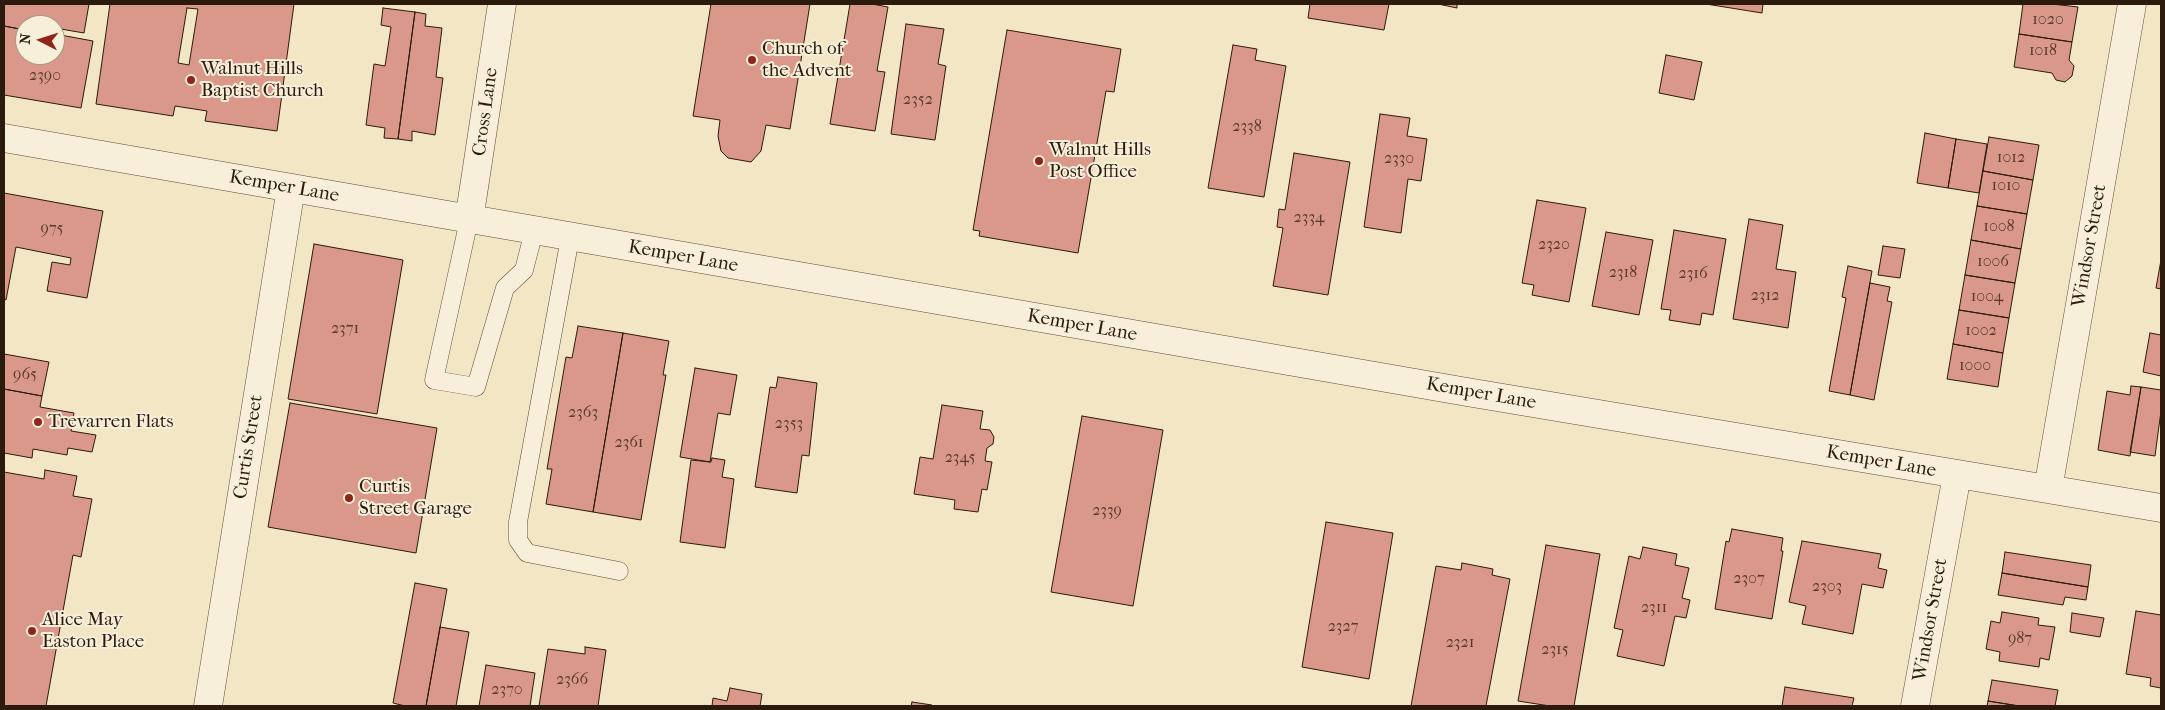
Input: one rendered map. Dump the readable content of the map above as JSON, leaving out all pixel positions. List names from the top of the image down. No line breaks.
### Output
{"streets":{"street":["Cross Lane","Kemper Lane","Windsor Street","Curtis Street"]},"crossings":[["Cross Lane","Kemper Lane"],["Kemper Lane","Windsor Street"],["Kemper Lane","Curtis Street"]],"places":["Church of the Advent","Walnut Hills Baptist Church","Walnut Hills Post Office","Trevarren Flats","Curtis Street Garage","Alice May Easton Place"],"house_numbers":["1020","1018","2390","2352","2338","1012","2330","1010","2334","1008","975","2320","1006","2318","2316","2312","1004","2371","1002","1000","965","2363","2353","2361","2345","2339","2307","2303","2311","2327","987","2321","2315","2366","2370"],"north":"left"}
